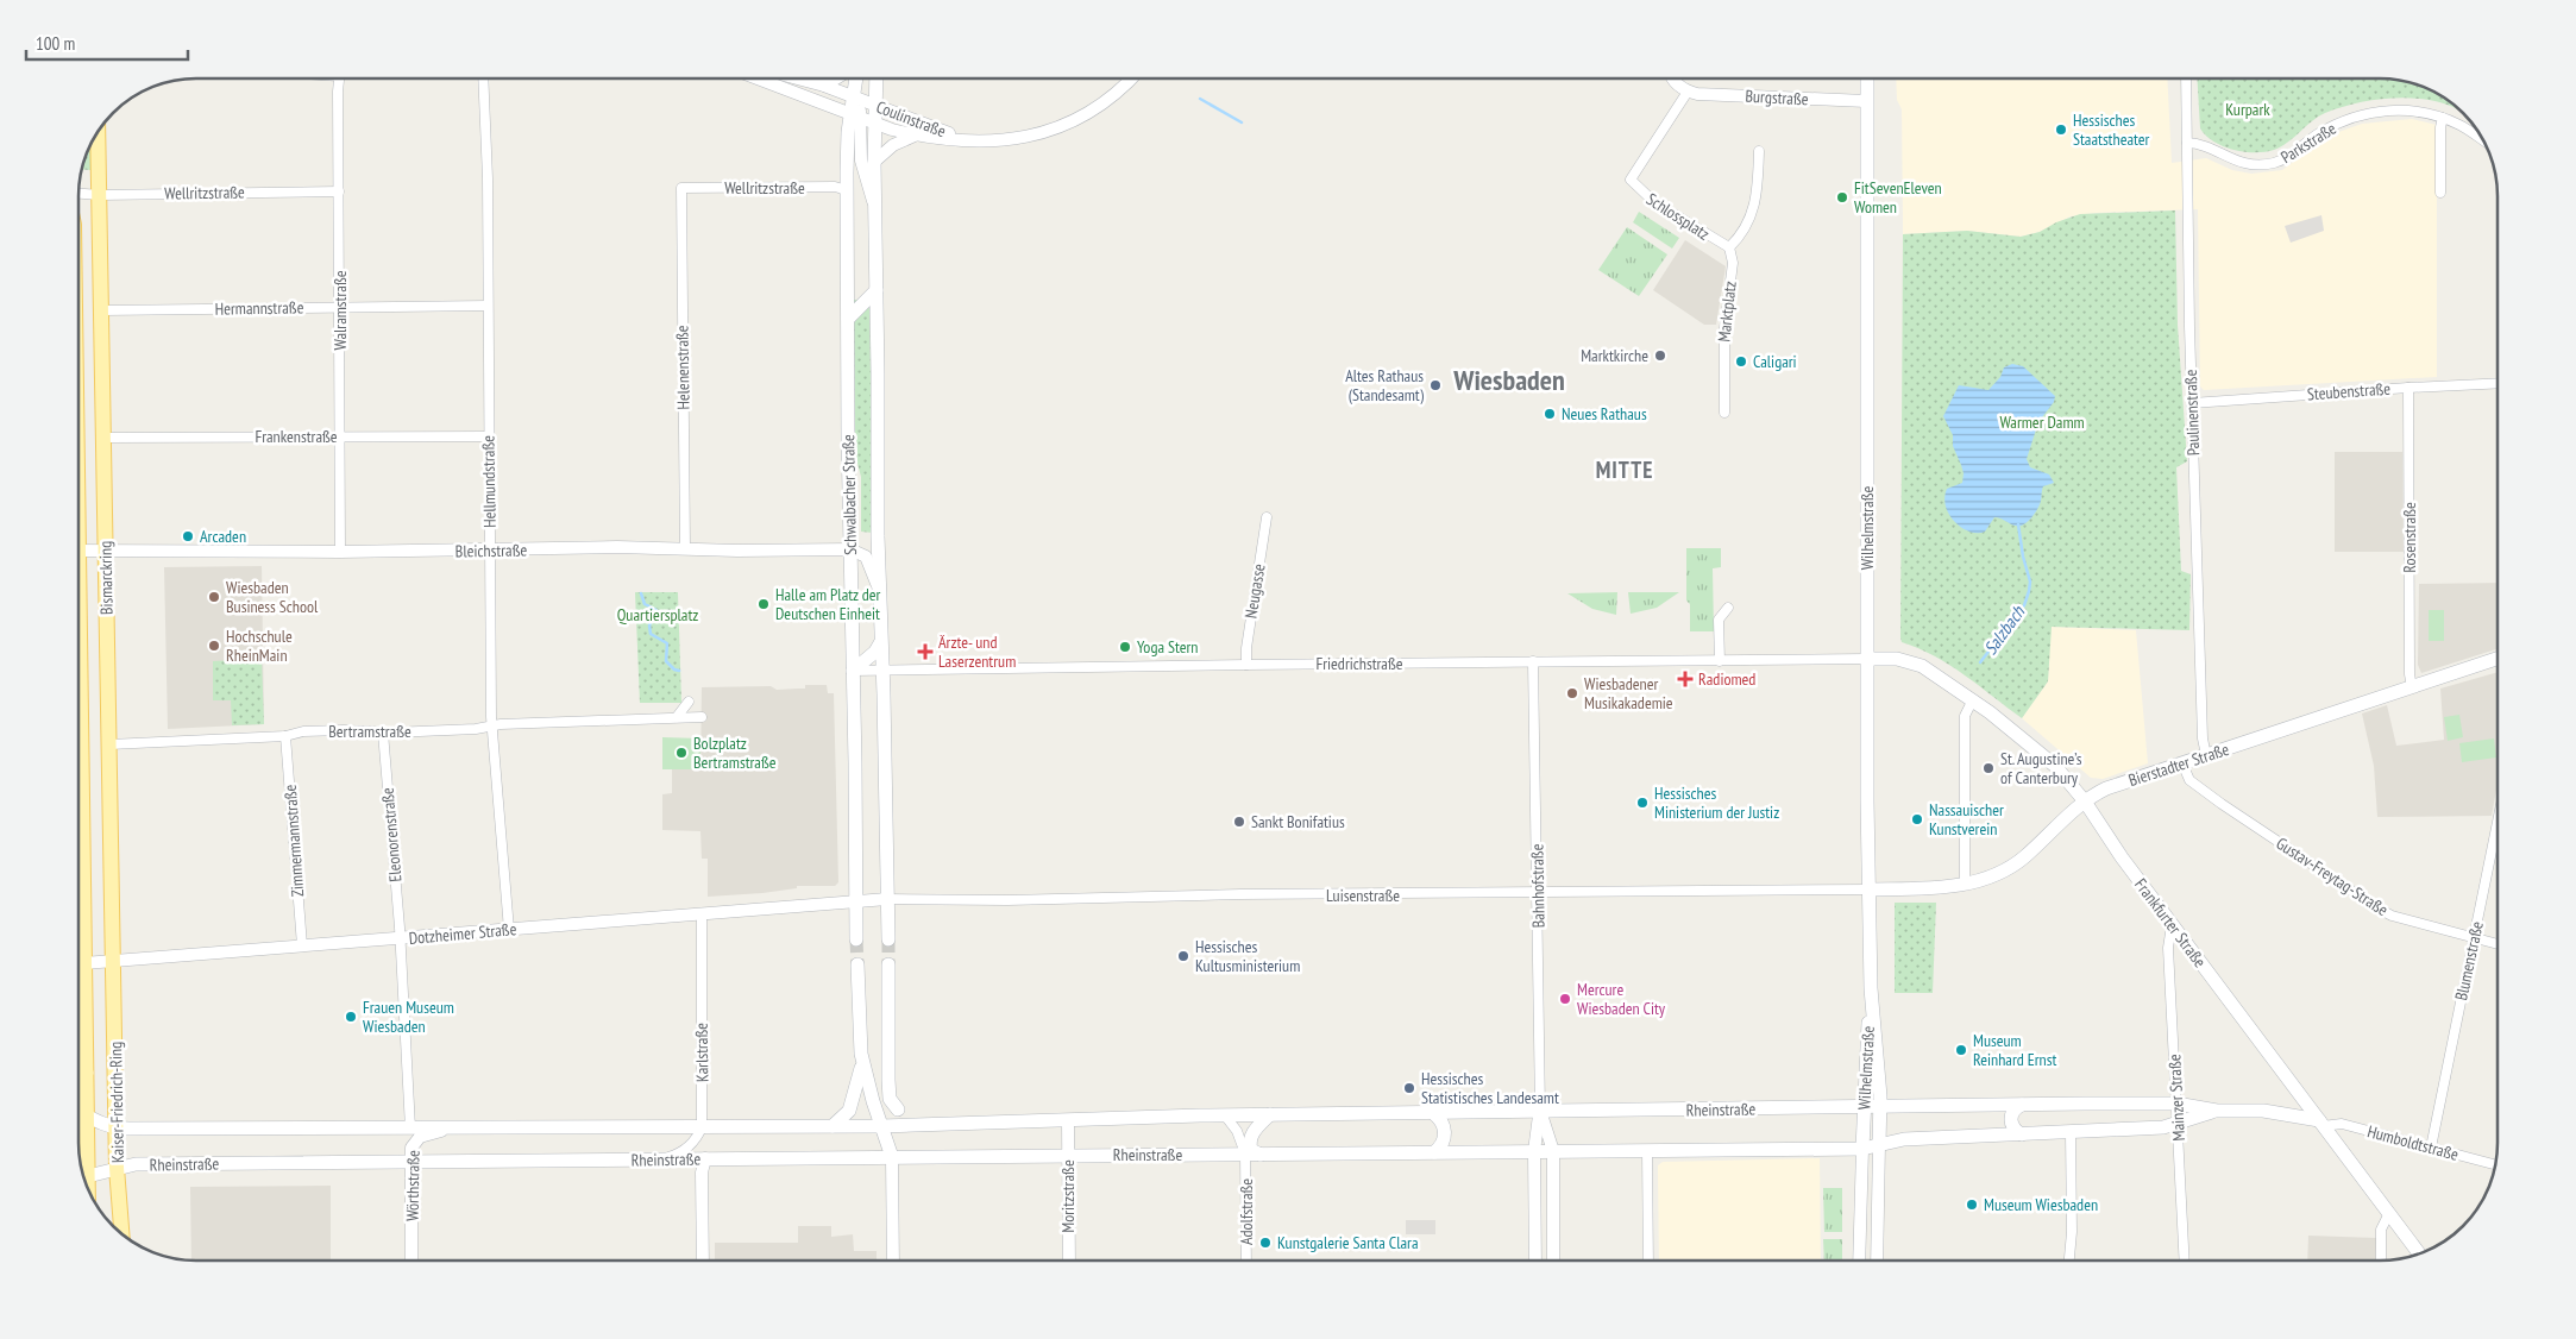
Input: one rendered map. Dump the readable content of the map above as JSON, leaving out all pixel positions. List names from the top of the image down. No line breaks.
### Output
{"streets":{"main road":["Schwalbacher Straße","Wilhelmstraße","Bismarckring","Bierstadter Straße","Frankfurter Straße","Kaiser-Friedrich-Ring","Rheinstraße"],"street":["Burgstraße","Coulinstraße","Parkstraße","Wellritzstraße","Schlossplatz","Hermannstraße","Walramstraße","Marktplatz","Helenenstraße","Steubenstraße","Paulinenstraße","Frankenstraße","Hellmundstraße","Rosenstraße","Bleichstraße","Neugasse","Friedrichstraße","Bertramstraße","Eleonorenstraße","Zimmermannstraße","Gustav-Freytag-Straße","Bahnhofstraße","Luisenstraße","Dotzheimer Straße","Blumenstraße","Karlstraße","Mainzer Straße","Humboldtstraße","Wörthstraße","Moritzstraße","Adolfstraße"]},"crossings":[["Burgstraße","Schlossplatz"],["Burgstraße","Wilhelmstraße"],["Coulinstraße","Schwalbacher Straße"],["Parkstraße","Paulinenstraße"],["Wellritzstraße","Walramstraße"],["Wellritzstraße","Helenenstraße"],["Wellritzstraße","Schwalbacher Straße"],["Wellritzstraße","Bismarckring"],["Schlossplatz","Marktplatz"],["Hermannstraße","Walramstraße"],["Hermannstraße","Hellmundstraße"],["Hermannstraße","Bismarckring"],["Walramstraße","Frankenstraße"],["Walramstraße","Bleichstraße"],["Helenenstraße","Bleichstraße"],["Steubenstraße","Paulinenstraße"],["Steubenstraße","Rosenstraße"],["Paulinenstraße","Bierstadter Straße"],["Frankenstraße","Hellmundstraße"],["Frankenstraße","Bismarckring"],["Hellmundstraße","Bleichstraße"],["Hellmundstraße","Bertramstraße"],["Hellmundstraße","Dotzheimer Straße"],["Schwalbacher Straße","Bleichstraße"],["Schwalbacher Straße","Friedrichstraße"],["Schwalbacher Straße","Luisenstraße"],["Schwalbacher Straße","Dotzheimer Straße"],["Wilhelmstraße","Friedrichstraße"],["Wilhelmstraße","Bierstadter Straße"],["Wilhelmstraße","Luisenstraße"],["Wilhelmstraße","Frankfurter Straße"],["Wilhelmstraße","Rheinstraße"],["Rosenstraße","Bierstadter Straße"],["Bleichstraße","Bismarckring"],["Bismarckring","Bertramstraße"],["Bismarckring","Dotzheimer Straße"],["Bismarckring","Kaiser-Friedrich-Ring"],["Neugasse","Friedrichstraße"],["Friedrichstraße","Bahnhofstraße"],["Friedrichstraße","Frankfurter Straße"],["Bertramstraße","Eleonorenstraße"],["Bertramstraße","Zimmermannstraße"],["Bierstadter Straße","Gustav-Freytag-Straße"],["Bierstadter Straße","Luisenstraße"],["Bierstadter Straße","Frankfurter Straße"],["Eleonorenstraße","Dotzheimer Straße"],["Eleonorenstraße","Wörthstraße"],["Zimmermannstraße","Dotzheimer Straße"],["Gustav-Freytag-Straße","Blumenstraße"],["Bahnhofstraße","Luisenstraße"],["Bahnhofstraße","Rheinstraße"],["Luisenstraße","Dotzheimer Straße"],["Frankfurter Straße","Mainzer Straße"],["Frankfurter Straße","Humboldtstraße"],["Dotzheimer Straße","Karlstraße"],["Dotzheimer Straße","Kaiser-Friedrich-Ring"],["Dotzheimer Straße","Wörthstraße"],["Blumenstraße","Humboldtstraße"],["Karlstraße","Rheinstraße"],["Mainzer Straße","Rheinstraße"],["Kaiser-Friedrich-Ring","Rheinstraße"],["Rheinstraße","Wörthstraße"],["Rheinstraße","Moritzstraße"],["Rheinstraße","Adolfstraße"]],"districts":["Wiesbaden","MITTE"],"water":["Salzbach"],"parks":["Kurpark","Warmer Damm","Quartiersplatz"],"places":{"other":["Hessisches Staatstheater","FitSevenEleven Women","Marktkirche","Caligari","Altes Rathaus (Standesamt)","Neues Rathaus","Arcaden","Wiesbaden Business School","Halle am Platz der Deutschen Einheit","Hochschule RheinMain","Yoga Stern","Wiesbadener Musikakademie","Bolzplatz Bertramstraße","St. Augustine’s of Canterbury","Hessisches Ministerium der Justiz","Nassauischer Kunstverein","Sankt Bonifatius","Hessisches Kultusministerium","Mercure Wiesbaden City","Frauen Museum Wiesbaden","Museum Reinhard Ernst","Hessisches Statistisches Landesamt","Museum Wiesbaden","Kunstgalerie Santa Clara"],"health":["Ärzte- und Laserzentrum","Radiomed"]},"scale_bar":"100 m"}
